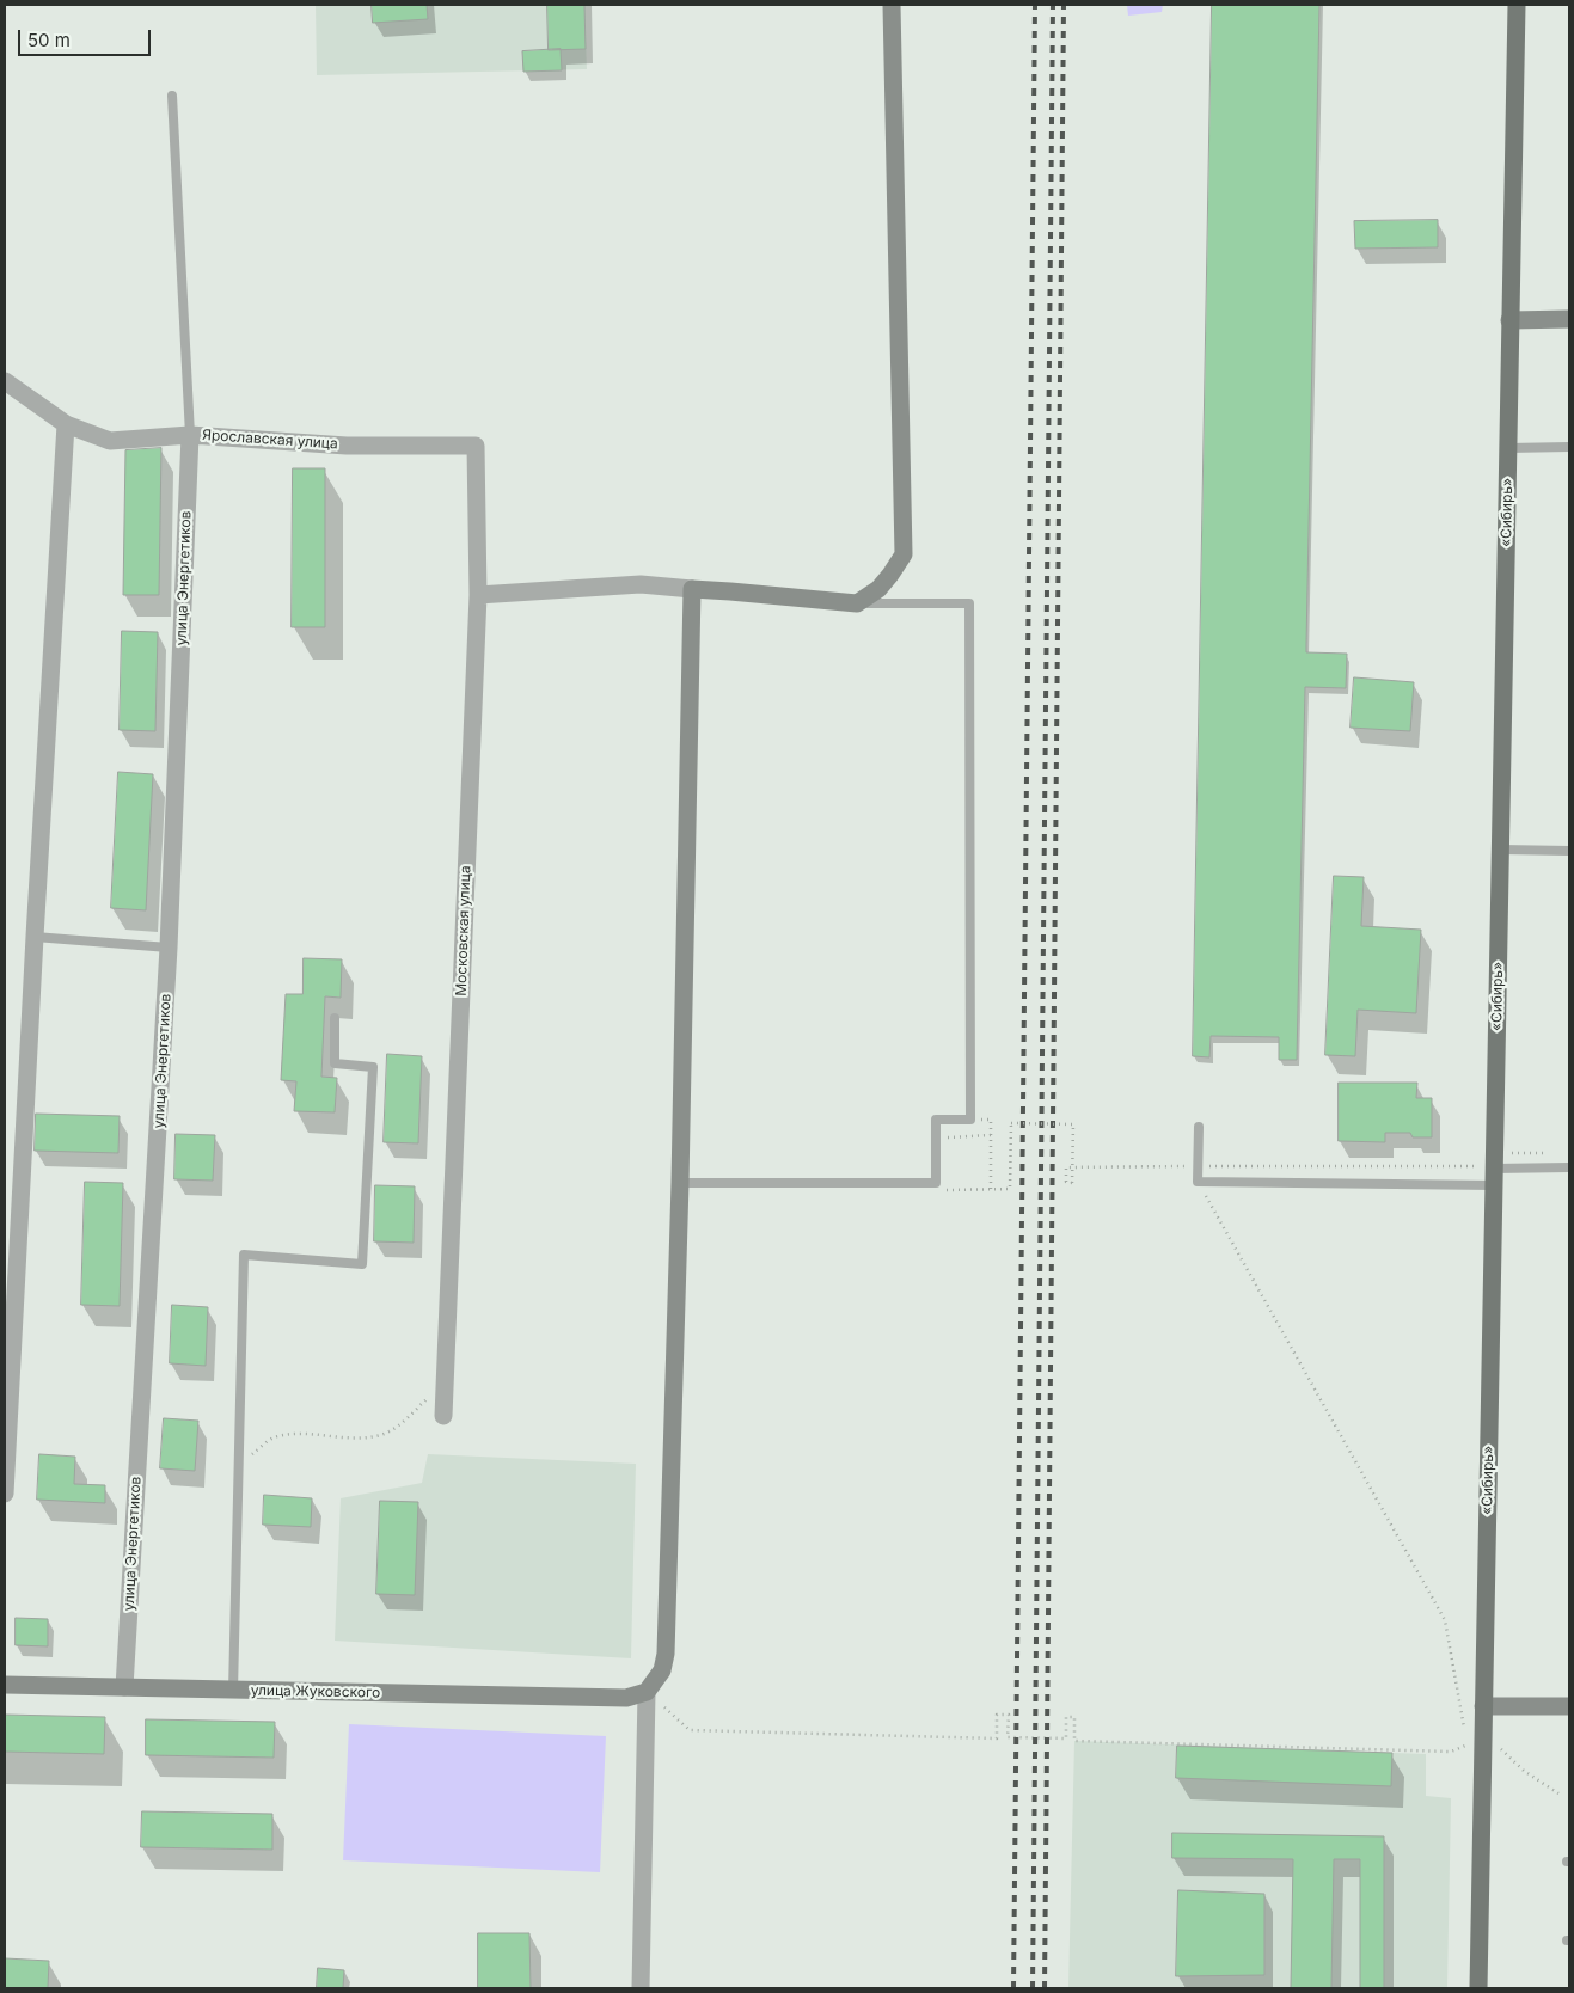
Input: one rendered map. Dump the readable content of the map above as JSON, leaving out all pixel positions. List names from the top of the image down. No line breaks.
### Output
{"streets":{"main road":["«Сибирь»"],"street":["Ярославская улица","улица Энергетиков","Московская улица","улица Жуковского"]},"crossings":[["Ярославская улица","улица Энергетиков"],["Ярославская улица","Московская улица"],["улица Энергетиков","улица Жуковского"]],"scale_bar":"50 m"}
